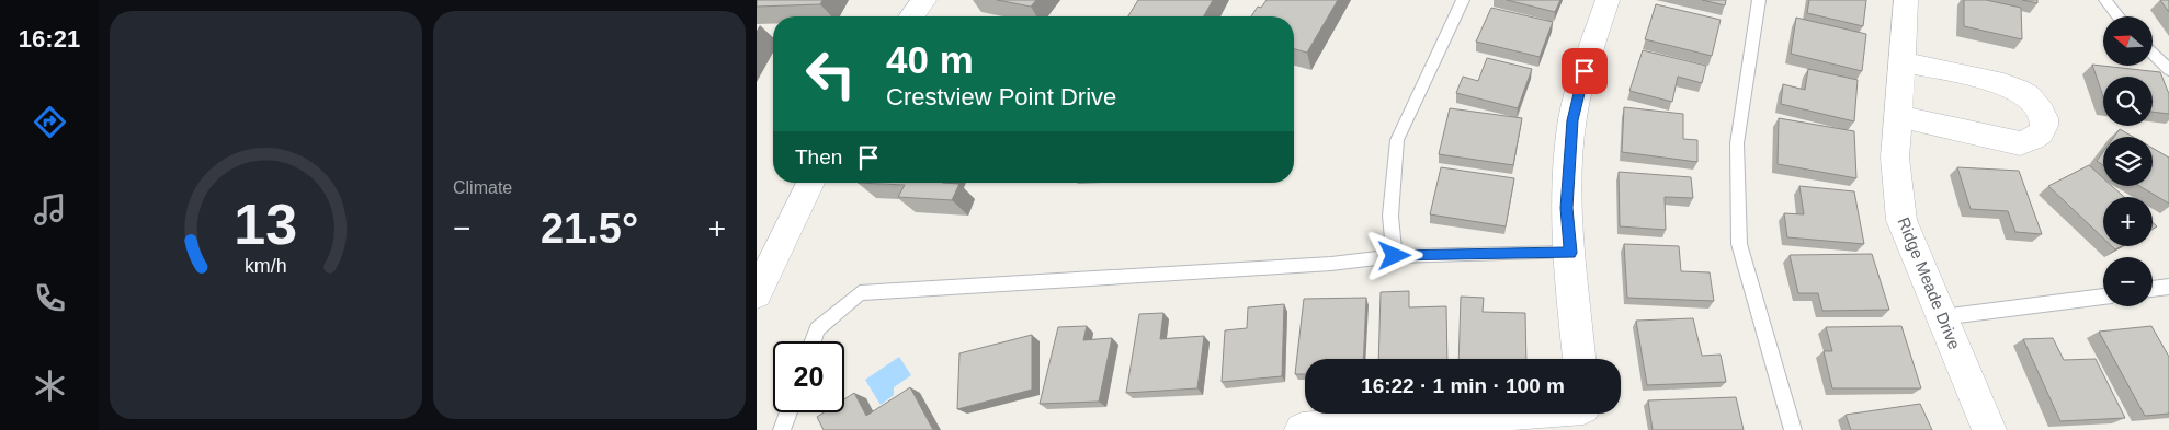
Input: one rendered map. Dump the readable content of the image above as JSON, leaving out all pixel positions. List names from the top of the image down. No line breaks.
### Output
{"streets":{"street":["Ridge Meade Drive"]},"north":"left","page":{"tabs":"16:21","tile":"Climate","map_buttons":["+","−"],"turn":["40 m","Crestview Point Drive"],"then":"Then","heat":["−","21.5°","+"],"limit":"20","trip":"16:22 · 1 min · 100 m","gauge":["13","km/h"]}}
